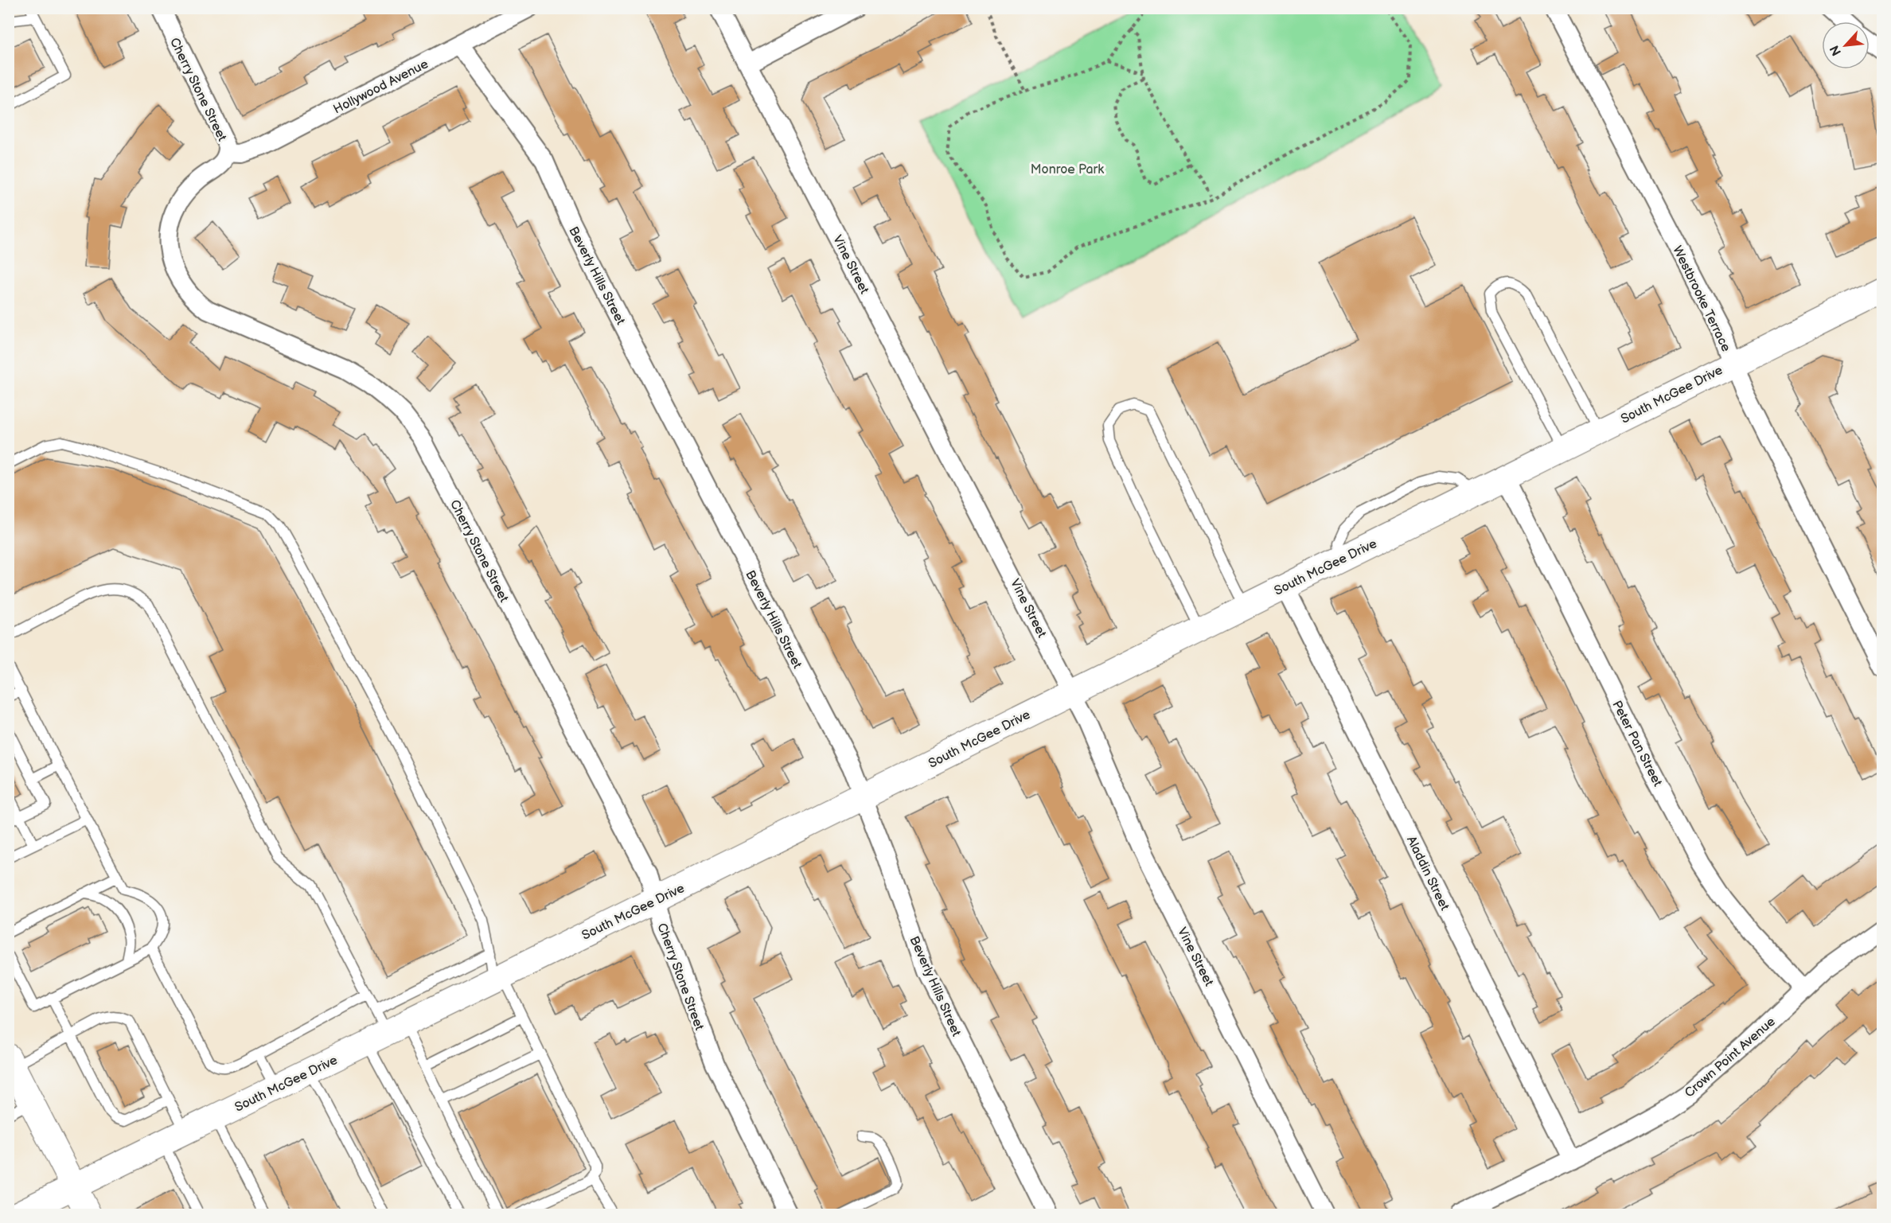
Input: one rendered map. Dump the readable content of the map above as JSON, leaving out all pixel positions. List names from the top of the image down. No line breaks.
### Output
{"streets":{"street":["Hollywood Avenue","Cherry Stone Street","Vine Street","Beverly Hills Street","Westbrooke Terrace","South McGee Drive","Peter Pan Street","Aladdin Street","Crown Point Avenue"]},"crossings":[["Hollywood Avenue","Cherry Stone Street"],["Hollywood Avenue","Beverly Hills Street"],["Cherry Stone Street","South McGee Drive"],["Vine Street","South McGee Drive"],["Beverly Hills Street","South McGee Drive"],["Westbrooke Terrace","South McGee Drive"],["South McGee Drive","Peter Pan Street"],["South McGee Drive","Aladdin Street"],["Peter Pan Street","Crown Point Avenue"],["Aladdin Street","Crown Point Avenue"]],"parks":["Monroe Park"],"north":"bottom left"}
